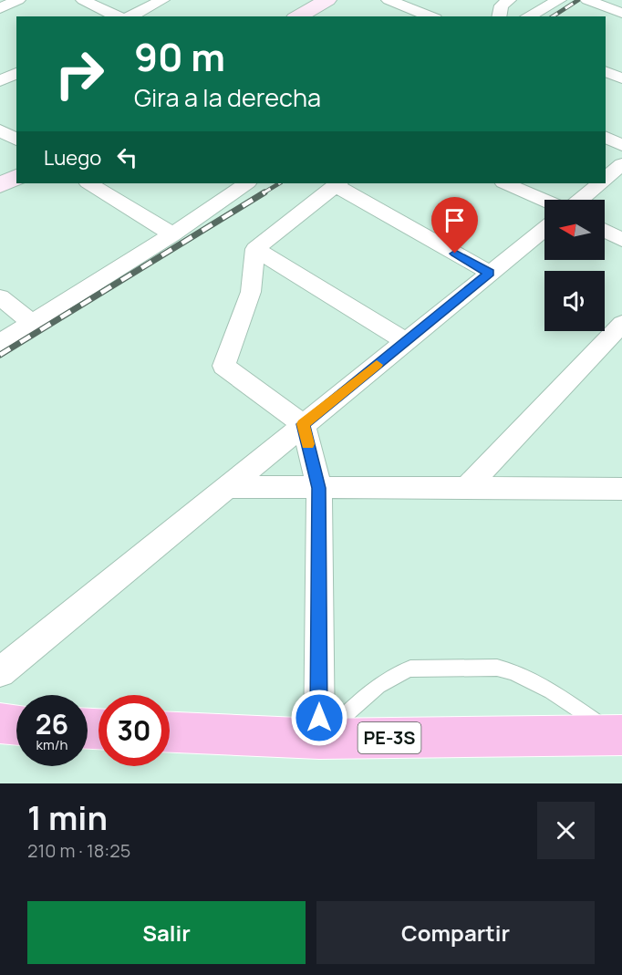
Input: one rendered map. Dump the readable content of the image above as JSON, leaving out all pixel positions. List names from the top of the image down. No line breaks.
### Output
{"streets":{"highway":["PE-3S"]},"north":"left","page":{"turn":["90 m","Gira a la derecha"],"then":"Luego","speed":"26 km/h","limit":"30","heading":["1 min","210 m · 18:25"],"buttons":["Salir","Compartir"]}}
